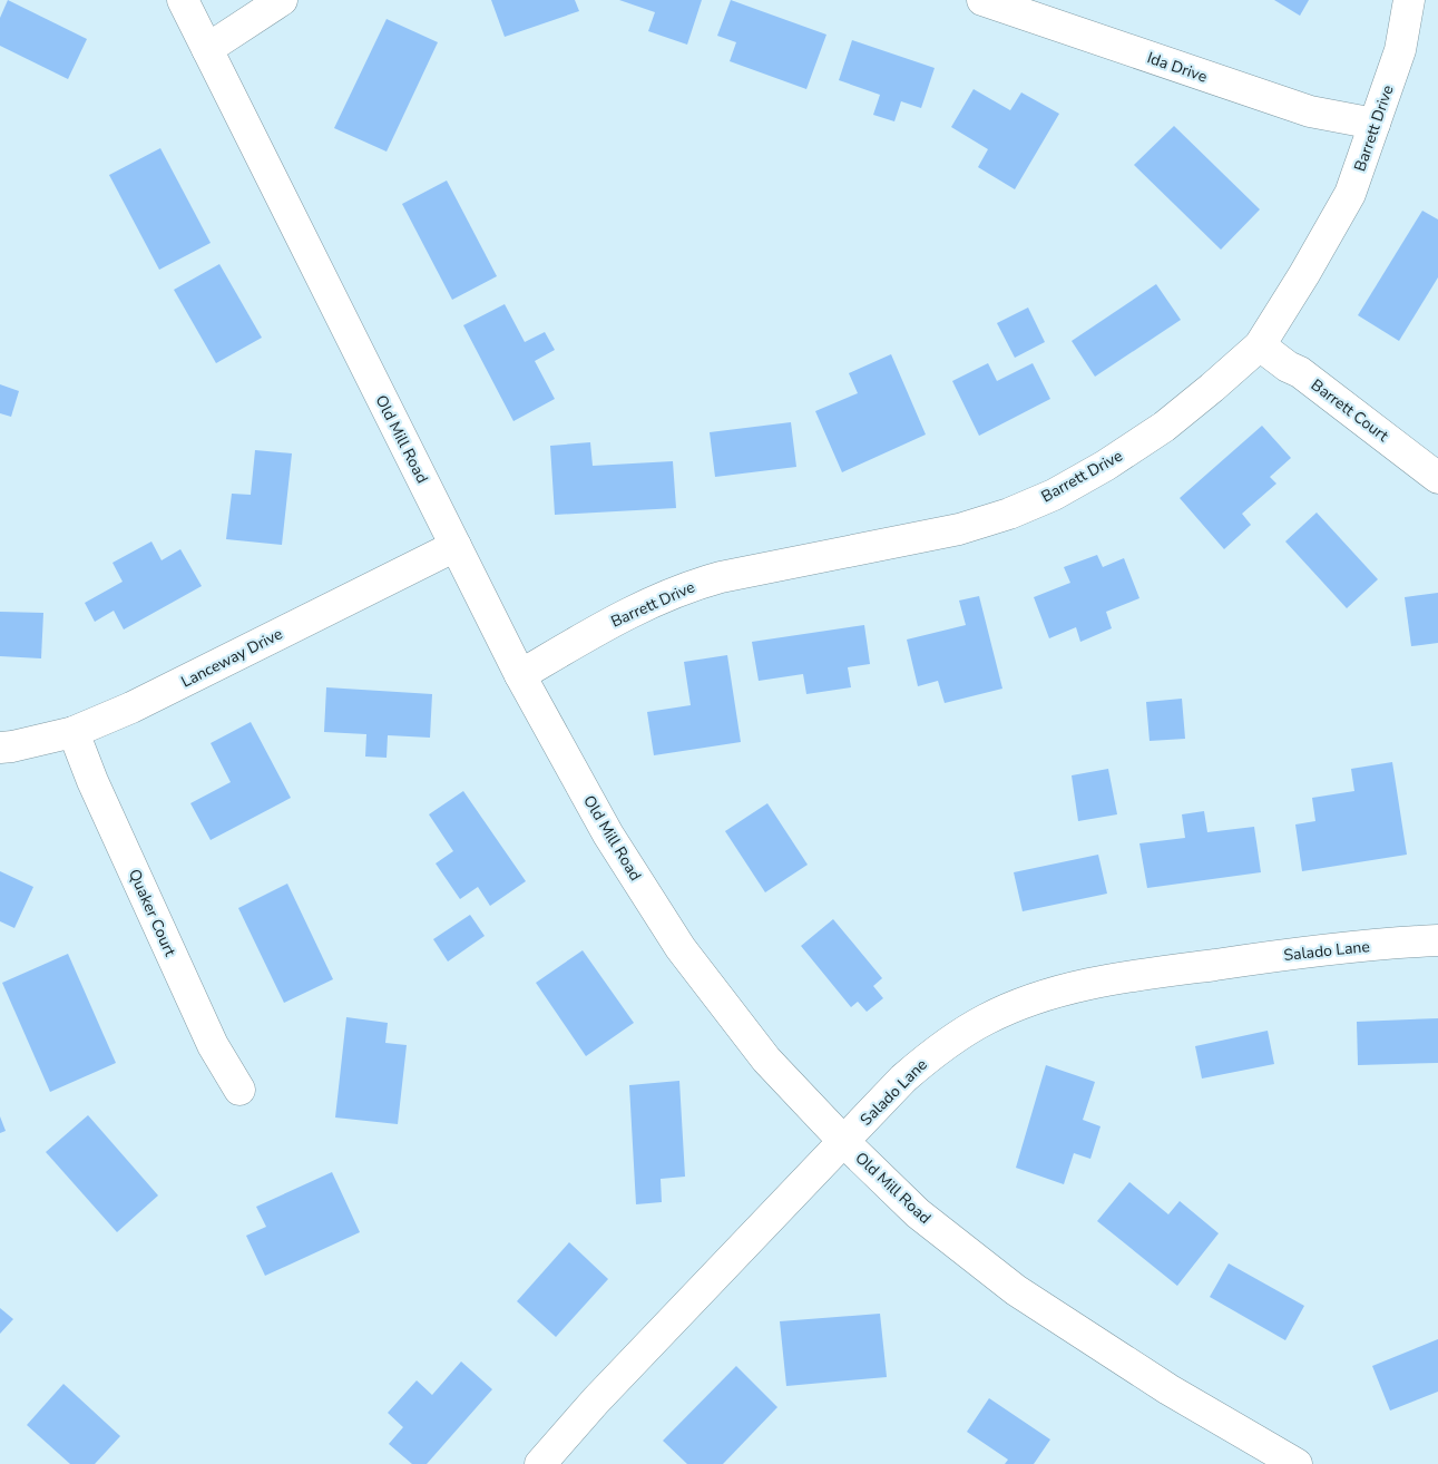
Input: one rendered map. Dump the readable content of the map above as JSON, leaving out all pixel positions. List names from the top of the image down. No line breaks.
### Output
{"streets":{"street":["Ida Drive","Barrett Drive","Barrett Court","Old Mill Road","Lanceway Drive","Quaker Court","Salado Lane"]},"crossings":[["Ida Drive","Barrett Drive"],["Barrett Drive","Barrett Court"],["Barrett Drive","Old Mill Road"],["Old Mill Road","Lanceway Drive"],["Old Mill Road","Salado Lane"],["Lanceway Drive","Quaker Court"]]}
